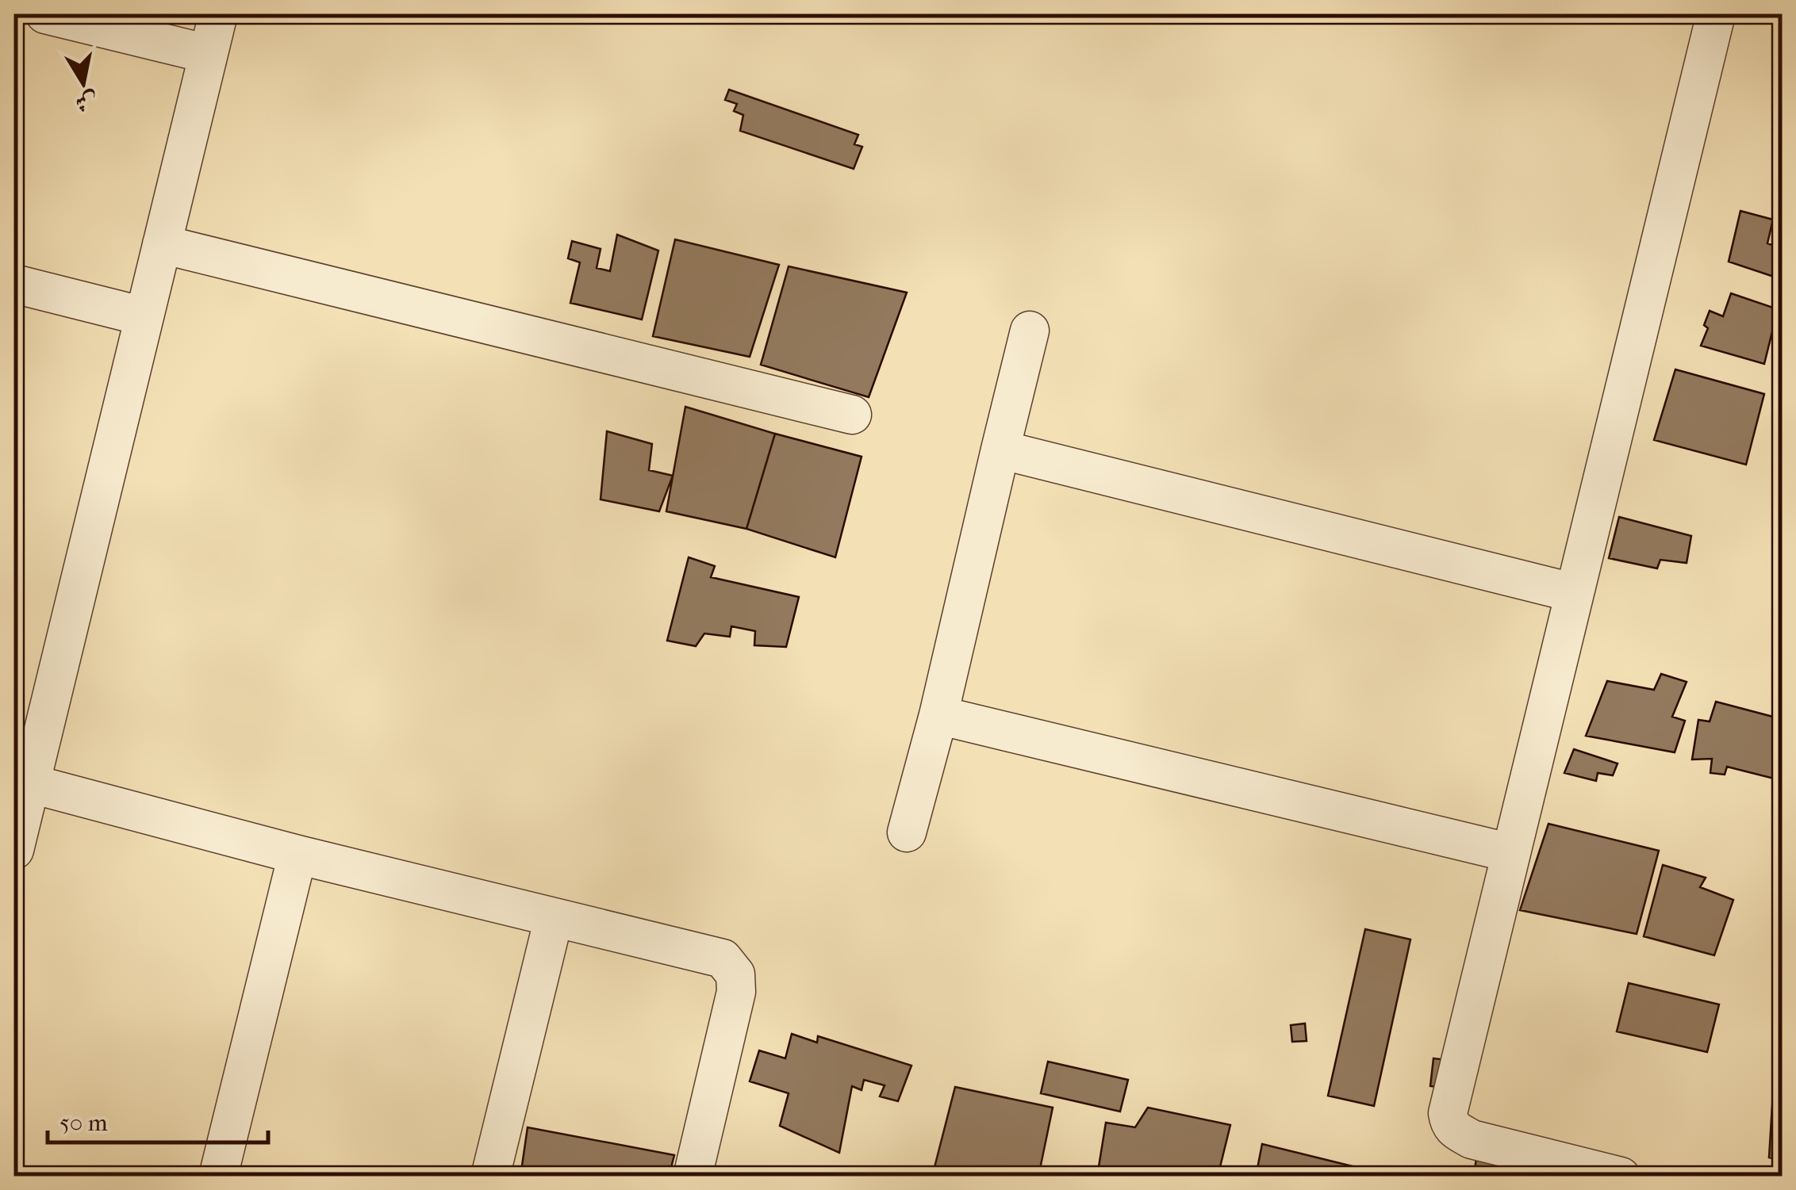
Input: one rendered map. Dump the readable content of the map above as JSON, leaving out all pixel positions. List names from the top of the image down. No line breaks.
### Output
{"scale_bar":"50 m","north":"bottom"}
